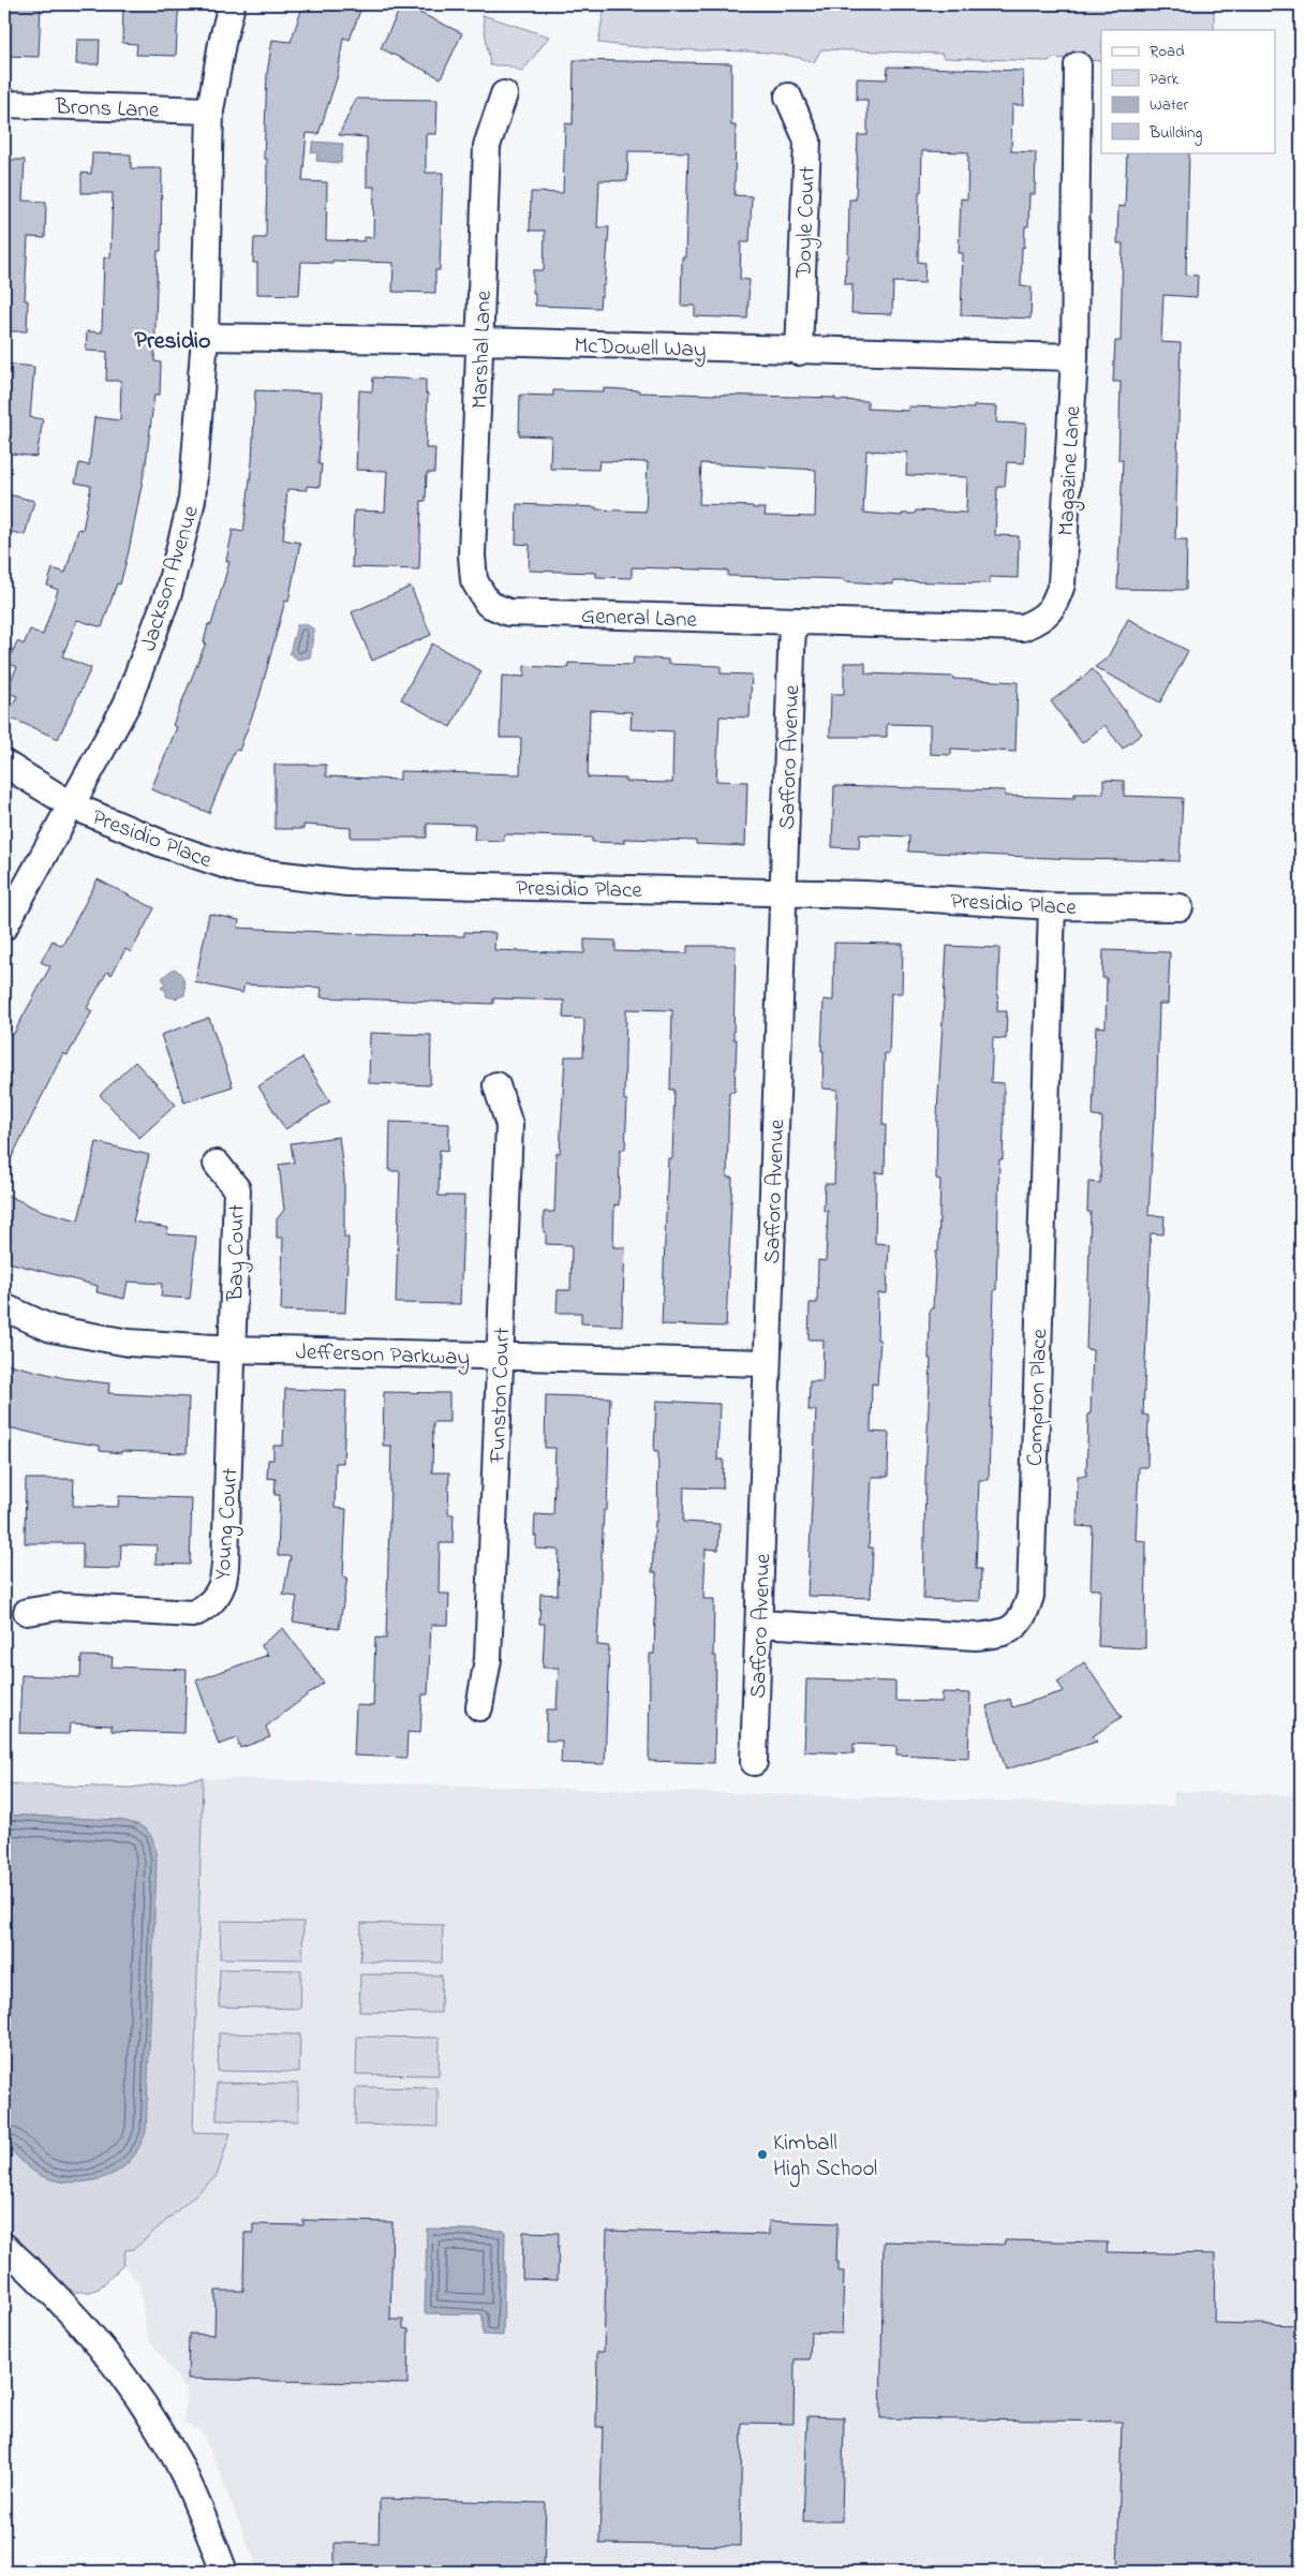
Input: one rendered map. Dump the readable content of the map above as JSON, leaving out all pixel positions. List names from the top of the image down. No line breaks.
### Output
{"streets":{"street":["Brons Lane","Doyle Court","McDowell Way","Marshal Lane","Magazine Lane","Jackson Avenue","General Lane","Safforo Avenue","Presidio Place","Bay Court","Jefferson Parkway","Funston Court","Compton Place","Young Court"]},"crossings":[["Brons Lane","Jackson Avenue"],["Doyle Court","McDowell Way"],["McDowell Way","Marshal Lane"],["McDowell Way","Magazine Lane"],["McDowell Way","Jackson Avenue"],["Marshal Lane","General Lane"],["Magazine Lane","General Lane"],["Magazine Lane","Safforo Avenue"],["Jackson Avenue","Presidio Place"],["General Lane","Safforo Avenue"],["Safforo Avenue","Presidio Place"],["Safforo Avenue","Jefferson Parkway"],["Safforo Avenue","Compton Place"],["Presidio Place","Compton Place"],["Bay Court","Jefferson Parkway"],["Bay Court","Young Court"],["Jefferson Parkway","Funston Court"],["Jefferson Parkway","Young Court"]],"districts":["Presidio"],"places":["Kimball High School"],"legend":["Road","Park","Water","Building"]}
